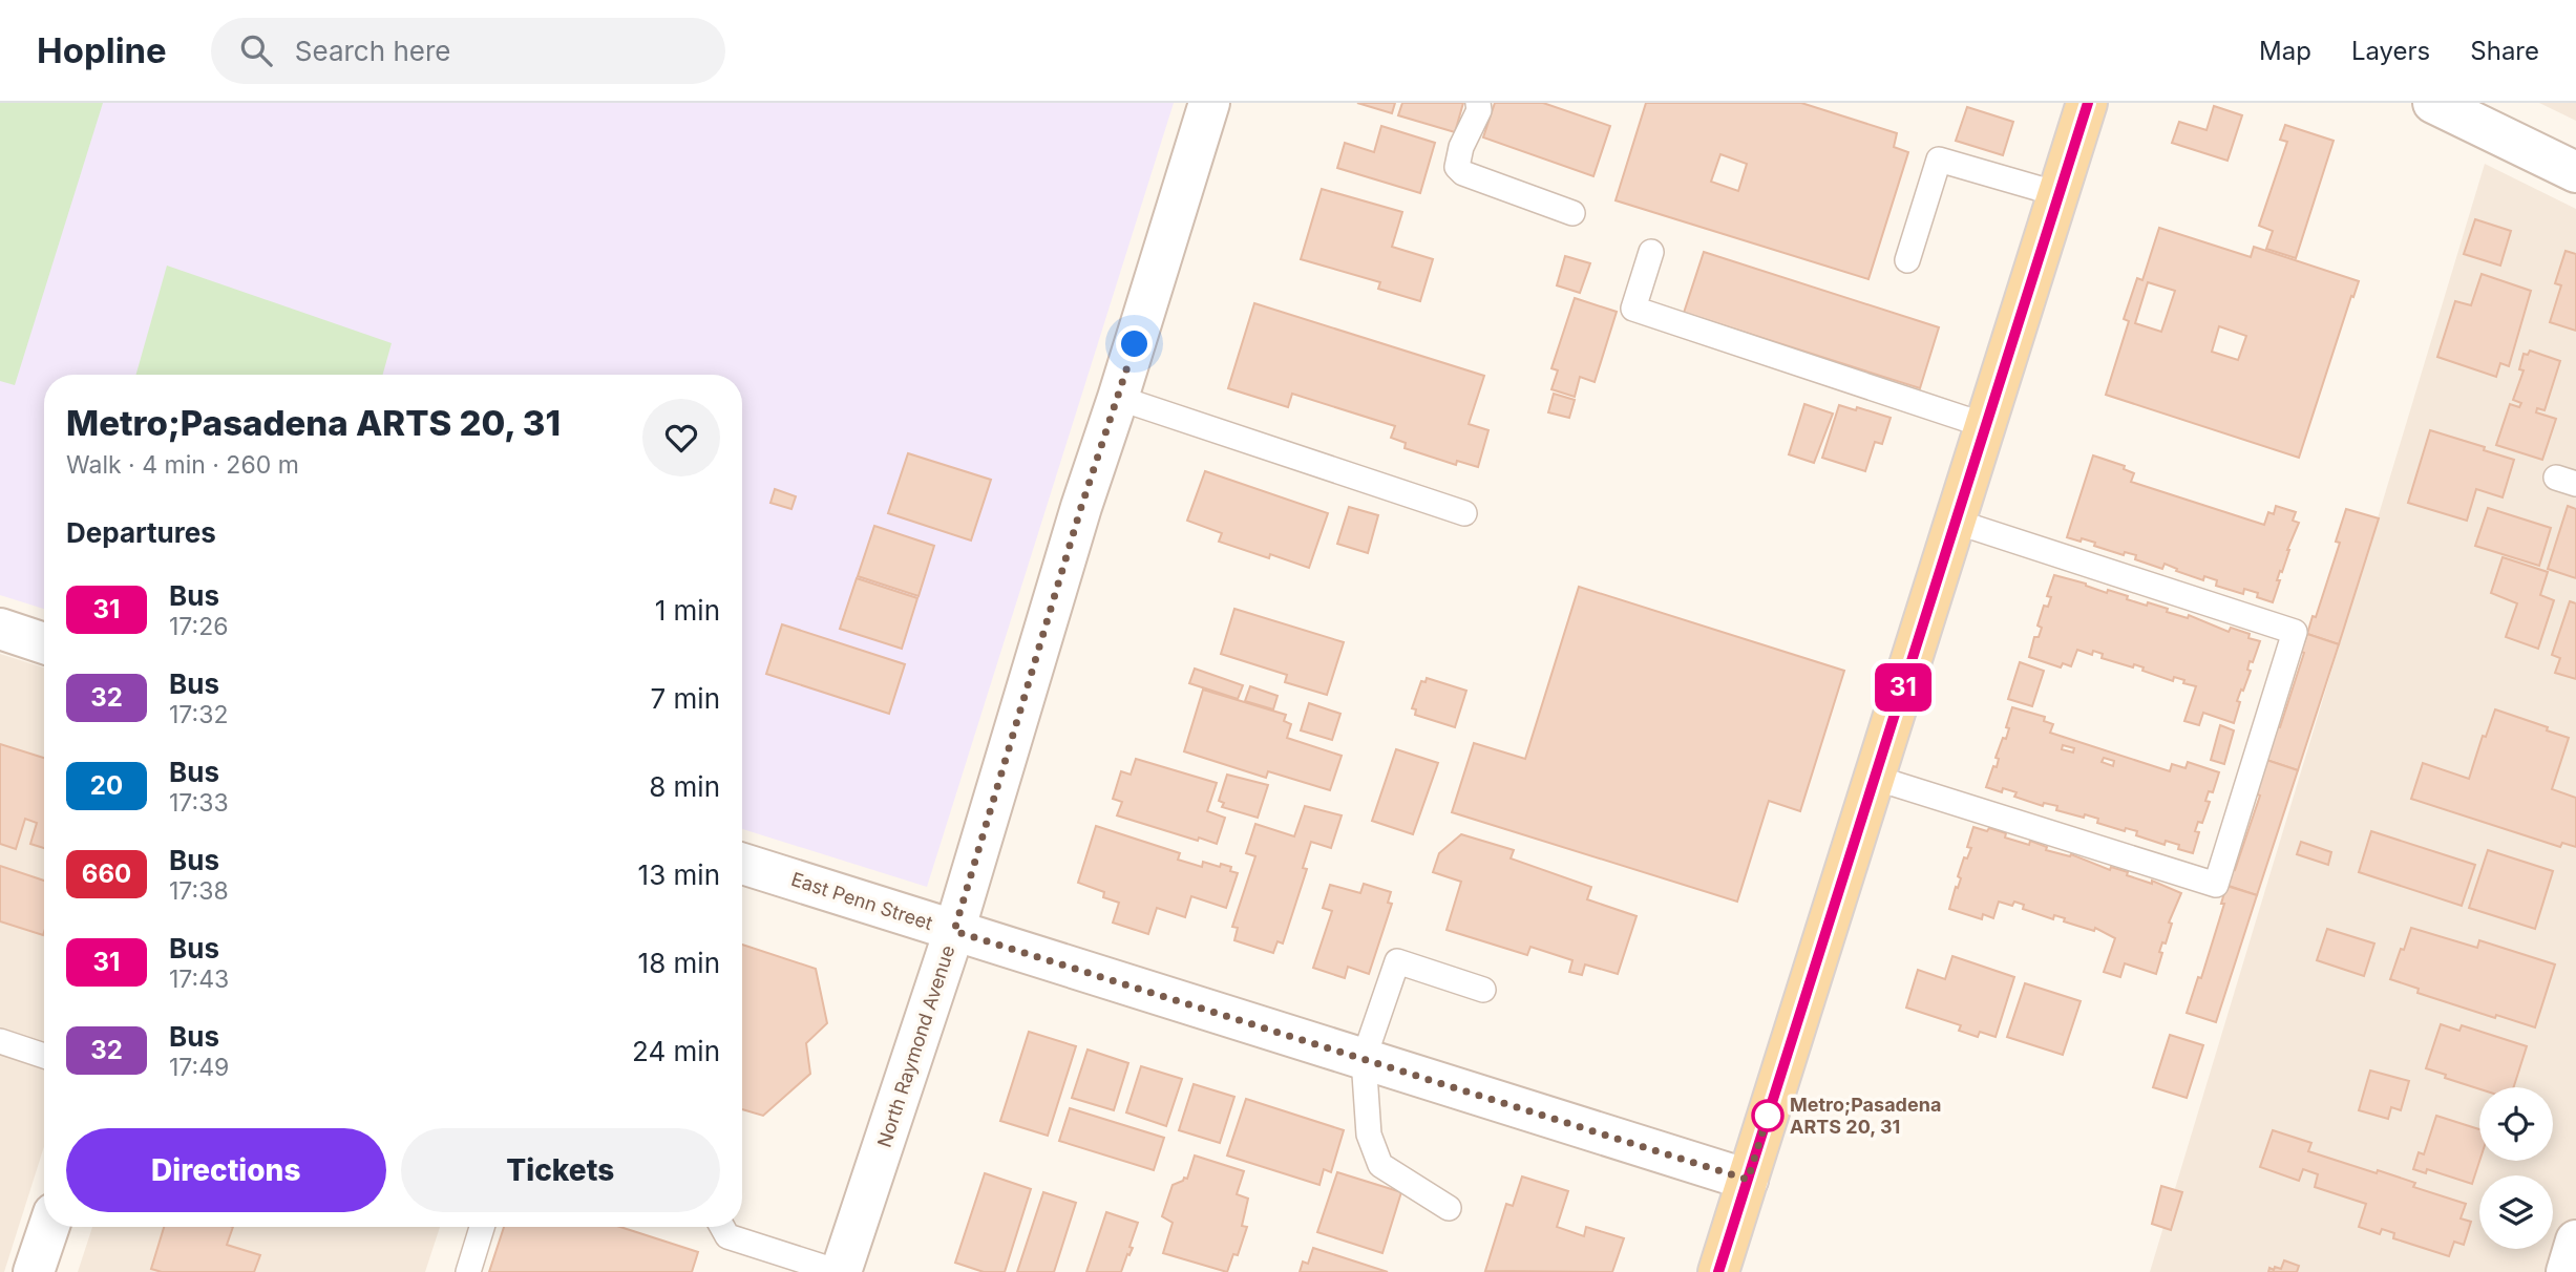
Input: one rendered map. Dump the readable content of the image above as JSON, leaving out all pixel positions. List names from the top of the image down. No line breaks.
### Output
{"streets":{"street":["East Penn Street","North Raymond Avenue"]},"crossings":[["East Penn Street","North Raymond Avenue"]],"places":["Metro;Pasadena ARTS 20, 31"],"lines":["bus line 31"],"page":{"header":"Hopline","search":"Search here","nav":["Map","Layers","Share"],"on_map":"31","heading":[["Metro;Pasadena ARTS 20, 31","Walk · 4 min · 260 m"],"Departures"],"list":[{"mark":"31","name":"Bus","note":"17:26","value":"1 min"},{"mark":"32","name":"Bus","note":"17:32","value":"7 min"},{"mark":"20","name":"Bus","note":"17:33","value":"8 min"},{"mark":"660","name":"Bus","note":"17:38","value":"13 min"},{"mark":"31","name":"Bus","note":"17:43","value":"18 min"},{"mark":"32","name":"Bus","note":"17:49","value":"24 min"}],"buttons":["Directions","Tickets"]}}
